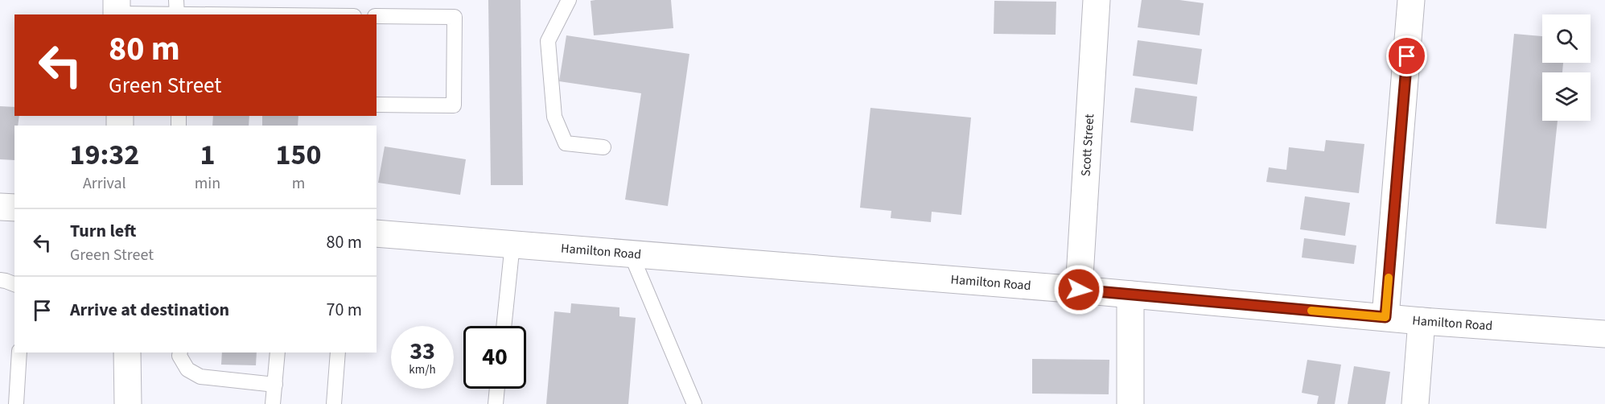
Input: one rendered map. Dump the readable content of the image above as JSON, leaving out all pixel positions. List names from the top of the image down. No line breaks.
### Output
{"streets":{"street":["Scott Street","Hamilton Road"]},"crossings":[["Scott Street","Hamilton Road"]],"page":{"turn":["80 m","Green Street"],"eta":["19:32","Arrival","1","min","150","m"],"list":[{"name":"Turn left","note":"Green Street","value":"80 m"},{"name":"Arrive at destination","value":"70 m"}],"speed":"33 km/h","limit":"40"}}
